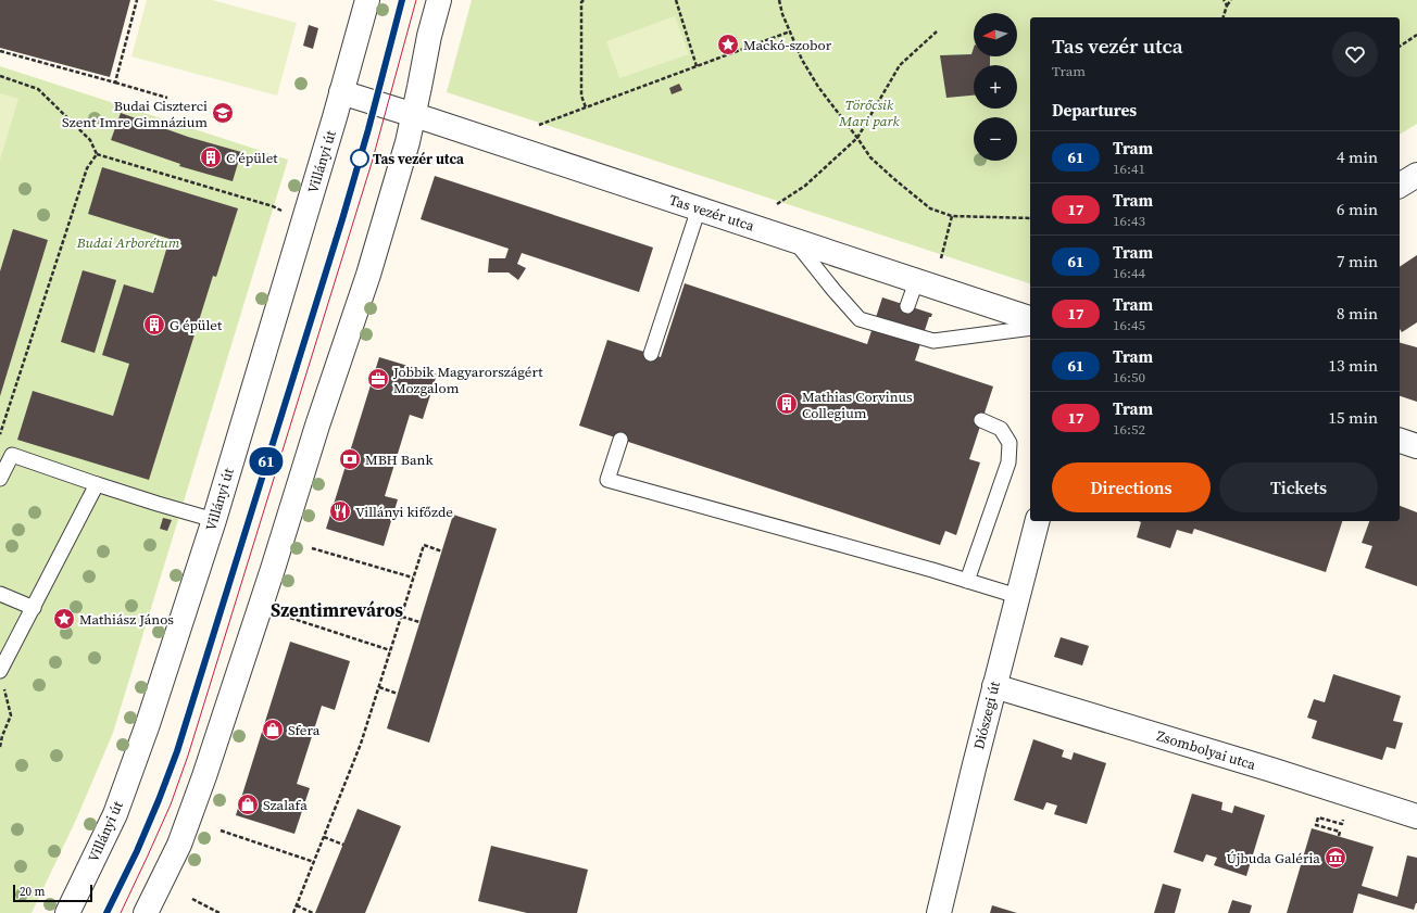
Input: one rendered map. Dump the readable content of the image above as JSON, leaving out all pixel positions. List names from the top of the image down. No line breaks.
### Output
{"streets":{"street":["Villányi út","Tas vezér utca","Diószegi út","Zsombolyai utca"]},"crossings":[["Villányi út","Tas vezér utca"],["Diószegi út","Zsombolyai utca"]],"districts":["Szentimreváros"],"parks":["Törőcsik Mari park","Budai Arborétum"],"places":{"place":["Mackó-szobor","Mathiász János"],"school or university":["Budai Ciszterci Szent Imre Gimnázium"],"building":["C épület","G épület","Mathias Corvinus Collegium"],"other":["Tas vezér utca"],"office":["Jobbik Magyarországért Mozgalom"],"bank":["MBH Bank"],"restaurant":["Villányi kifőzde"],"shop":["Sfera","Szalafa"],"museum":["Újbuda Galéria"]},"lines":["tram line 61"],"scale_bar":"20 m","north":"left","page":{"on_map":"61","map_buttons":["+","−"],"heading":[["Tas vezér utca","Tram"],"Departures"],"list":[{"mark":"61","name":"Tram","note":"16:41","value":"4 min"},{"mark":"17","name":"Tram","note":"16:43","value":"6 min"},{"mark":"61","name":"Tram","note":"16:44","value":"7 min"},{"mark":"17","name":"Tram","note":"16:45","value":"8 min"},{"mark":"61","name":"Tram","note":"16:50","value":"13 min"},{"mark":"17","name":"Tram","note":"16:52","value":"15 min"}],"buttons":["Directions","Tickets"],"scale":"20 m"}}
